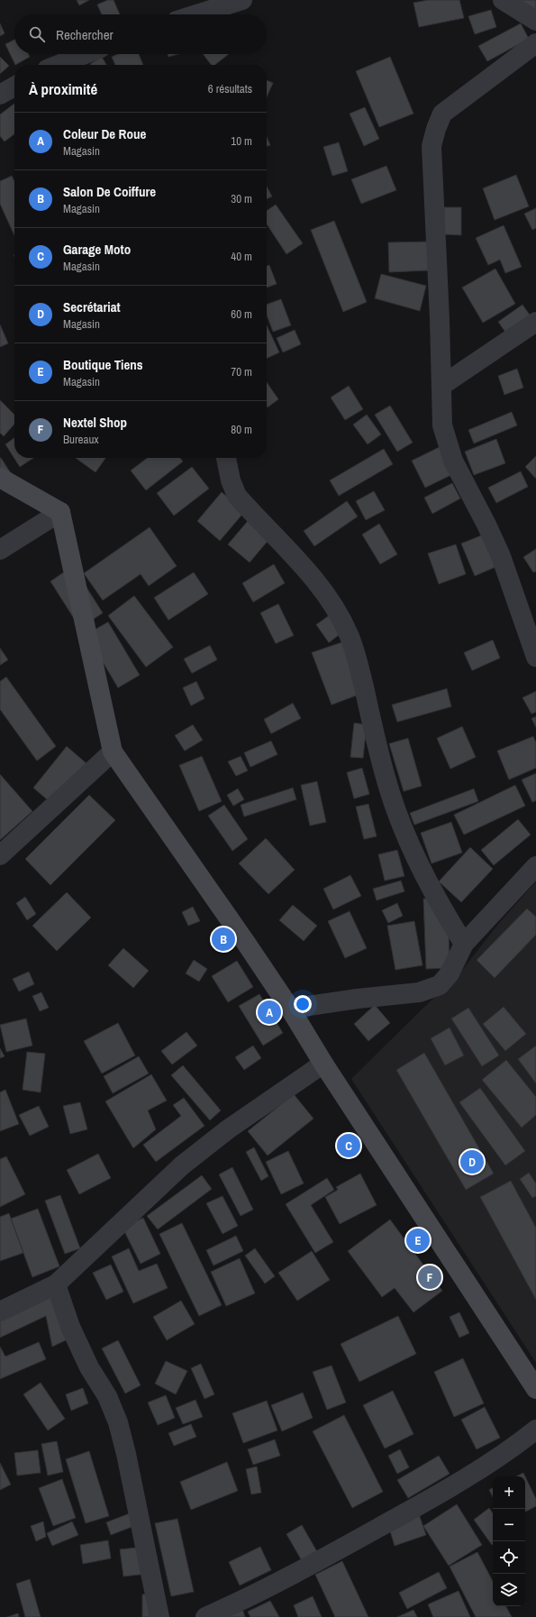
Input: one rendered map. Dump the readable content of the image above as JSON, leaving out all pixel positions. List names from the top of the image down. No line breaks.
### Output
{"page":{"search":"Rechercher","heading":["À proximité","6 résultats"],"list":[{"mark":"A","name":"Coleur De Roue","note":"Magasin","value":"10 m"},{"mark":"B","name":"Salon De Coiffure","note":"Magasin","value":"30 m"},{"mark":"C","name":"Garage Moto","note":"Magasin","value":"40 m"},{"mark":"D","name":"Secrétariat","note":"Magasin","value":"60 m"},{"mark":"E","name":"Boutique Tiens","note":"Magasin","value":"70 m"},{"mark":"F","name":"Nextel Shop","note":"Bureaux","value":"80 m"}],"pins":["B","A","C","D","E","F"],"map_buttons":["+","−"]}}
